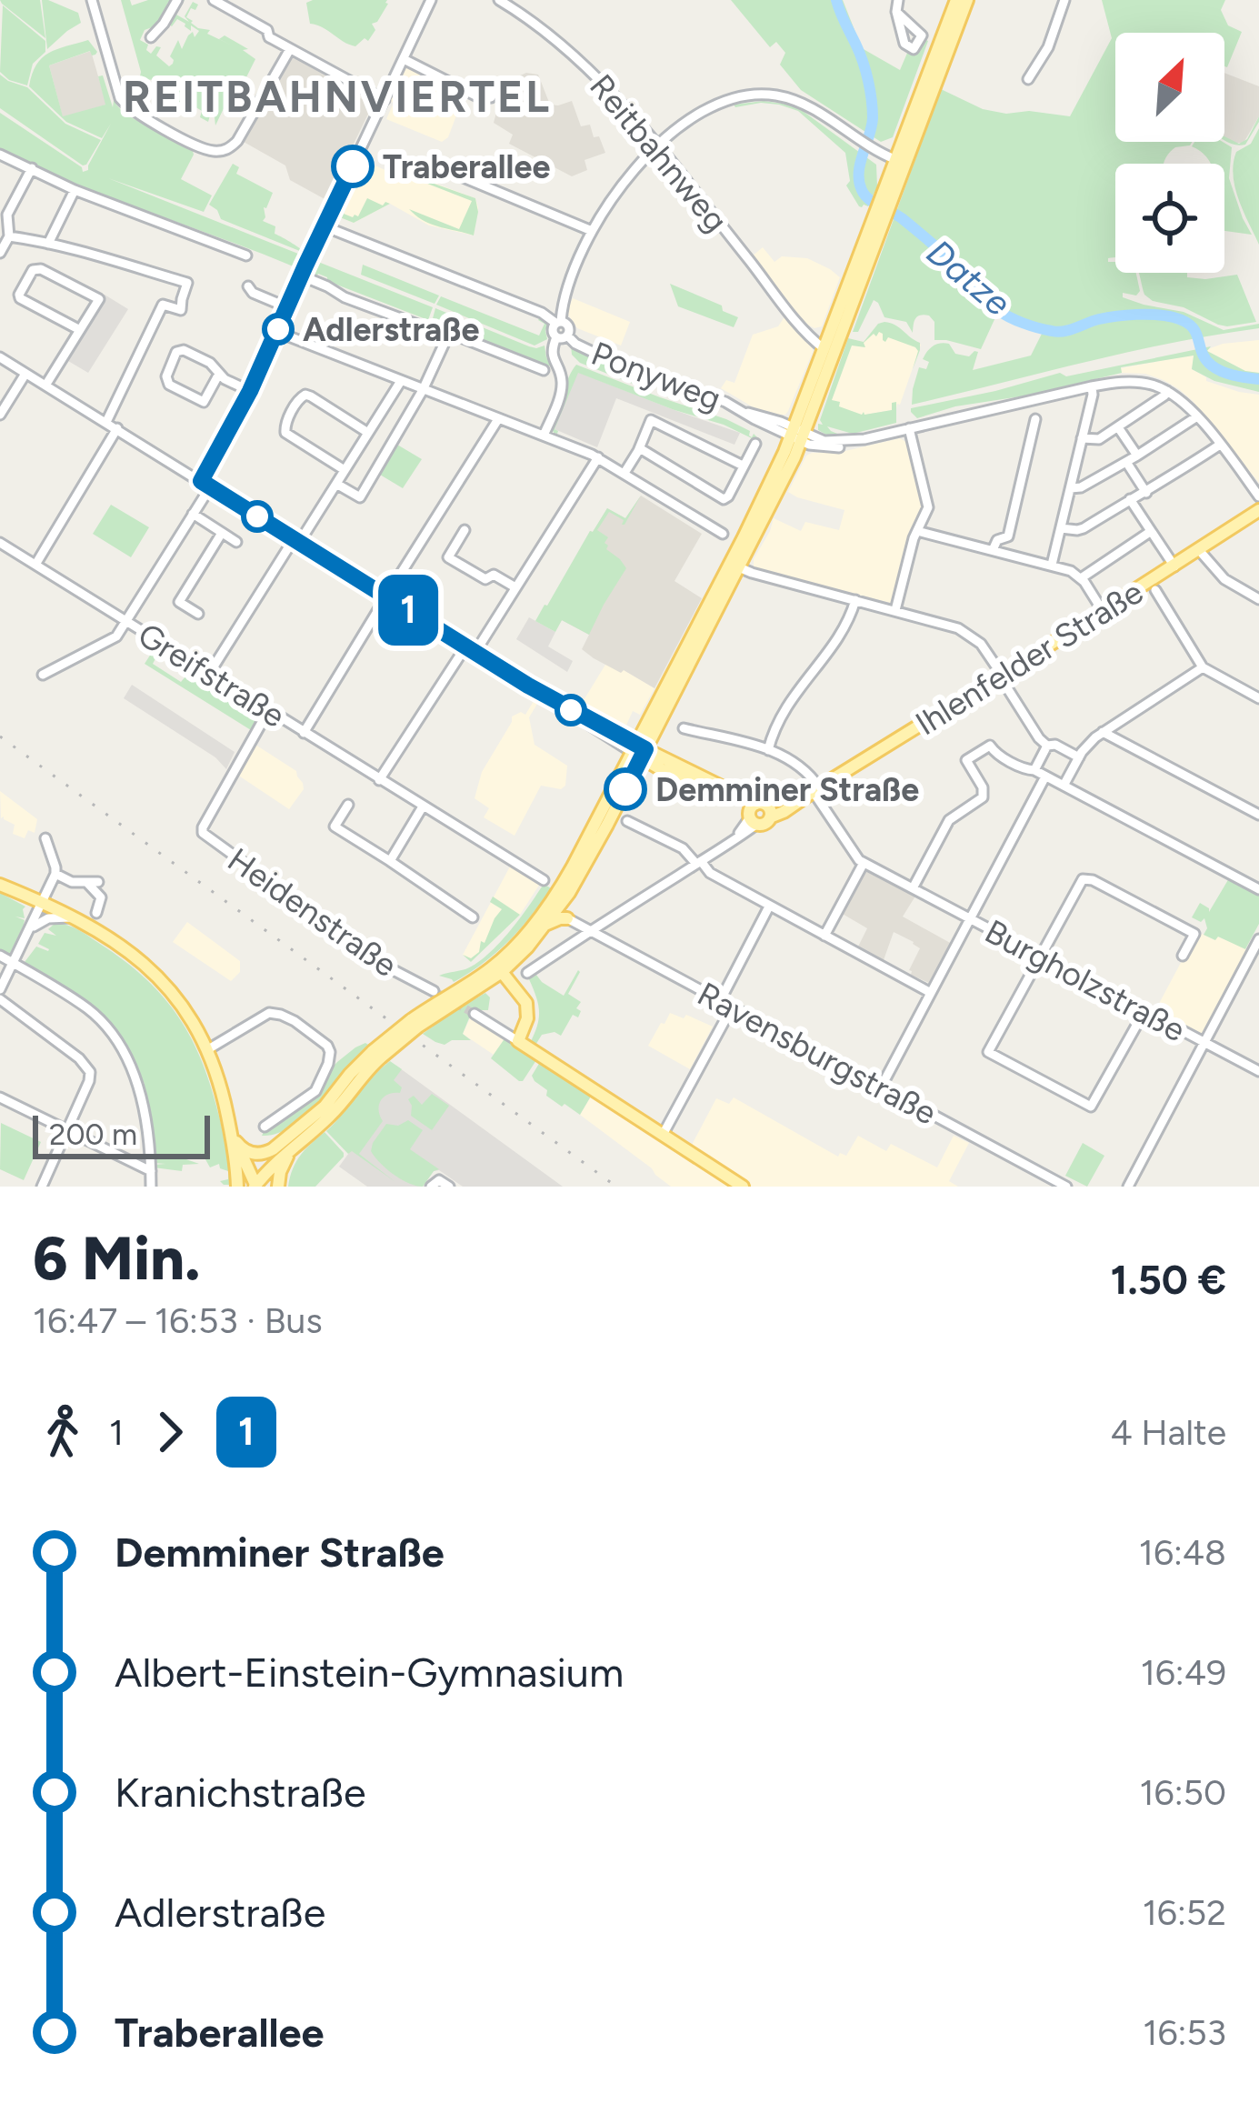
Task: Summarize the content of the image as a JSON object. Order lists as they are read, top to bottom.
{
  "streets": {
    "main road": ["Ihlenfelder Straße"],
    "street": [
      "Reitbahnweg",
      "Ponyweg",
      "Greifstraße",
      "Heidenstraße",
      "Burgholzstraße",
      "Ravensburgstraße"
    ]
  },
  "crossings": [
    ["Ihlenfelder Straße", "Burgholzstraße"],
    ["Ihlenfelder Straße", "Ravensburgstraße"],
    ["Greifstraße", "Heidenstraße"]
  ],
  "districts": ["REITBAHNVIERTEL"],
  "water": ["Datze"],
  "places": ["Traberallee", "Adlerstraße", "Demminer Straße"],
  "lines": ["bus line 1"],
  "scale_bar": "200 m",
  "north": "top right",
  "page": {
    "on_map": "1",
    "scale": "200 m",
    "heading": ["6 Min.", "16:47 – 16:53 · Bus", "1.50 €"],
    "legs": ["1", "1", "4 Halte"],
    "list": [
      {
        "name": "Demminer Straße",
        "value": "16:48"
      },
      {
        "name": "Albert-Einstein-Gymnasium",
        "value": "16:49"
      },
      {
        "name": "Kranichstraße",
        "value": "16:50"
      },
      {
        "name": "Adlerstraße",
        "value": "16:52"
      },
      {
        "name": "Traberallee",
        "value": "16:53"
      }
    ]
  }
}
